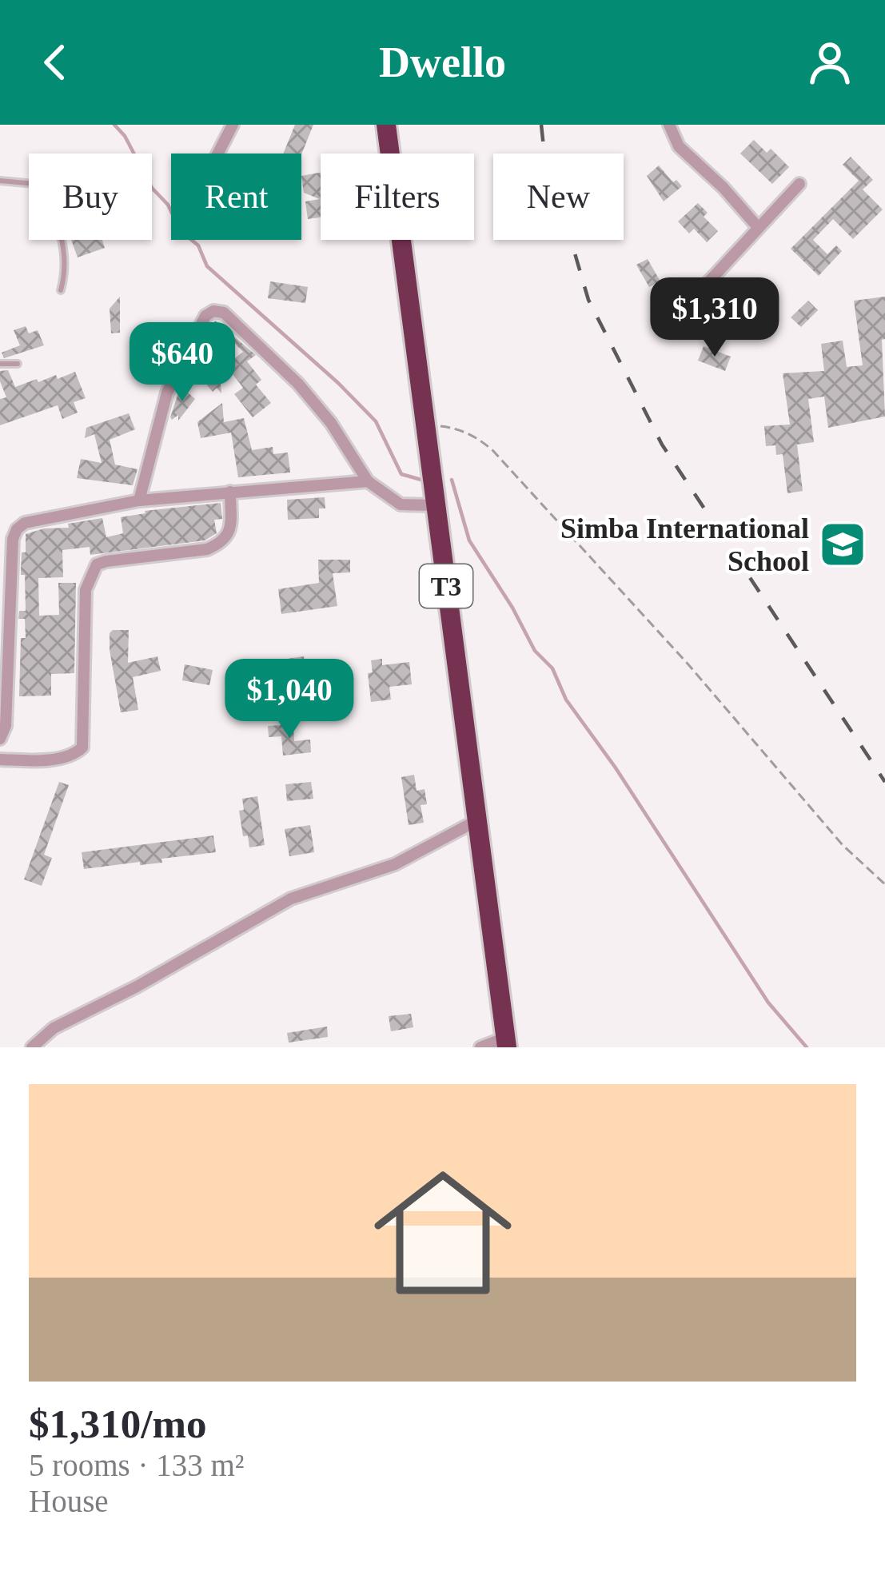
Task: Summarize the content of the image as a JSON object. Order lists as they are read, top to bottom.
{
  "streets": {
    "highway": ["T3"]
  },
  "places": {
    "school or university": ["Simba International School"]
  },
  "page": {
    "header": "Dwello",
    "chip": [
      "Buy",
      "Rent",
      "Filters",
      "New"
    ],
    "price": ["$1,310", "$640", "$1,040"],
    "list": [
      {
        "name": "$1,310/mo",
        "note": "5 rooms · 133 m² · House"
      }
    ]
  }
}
